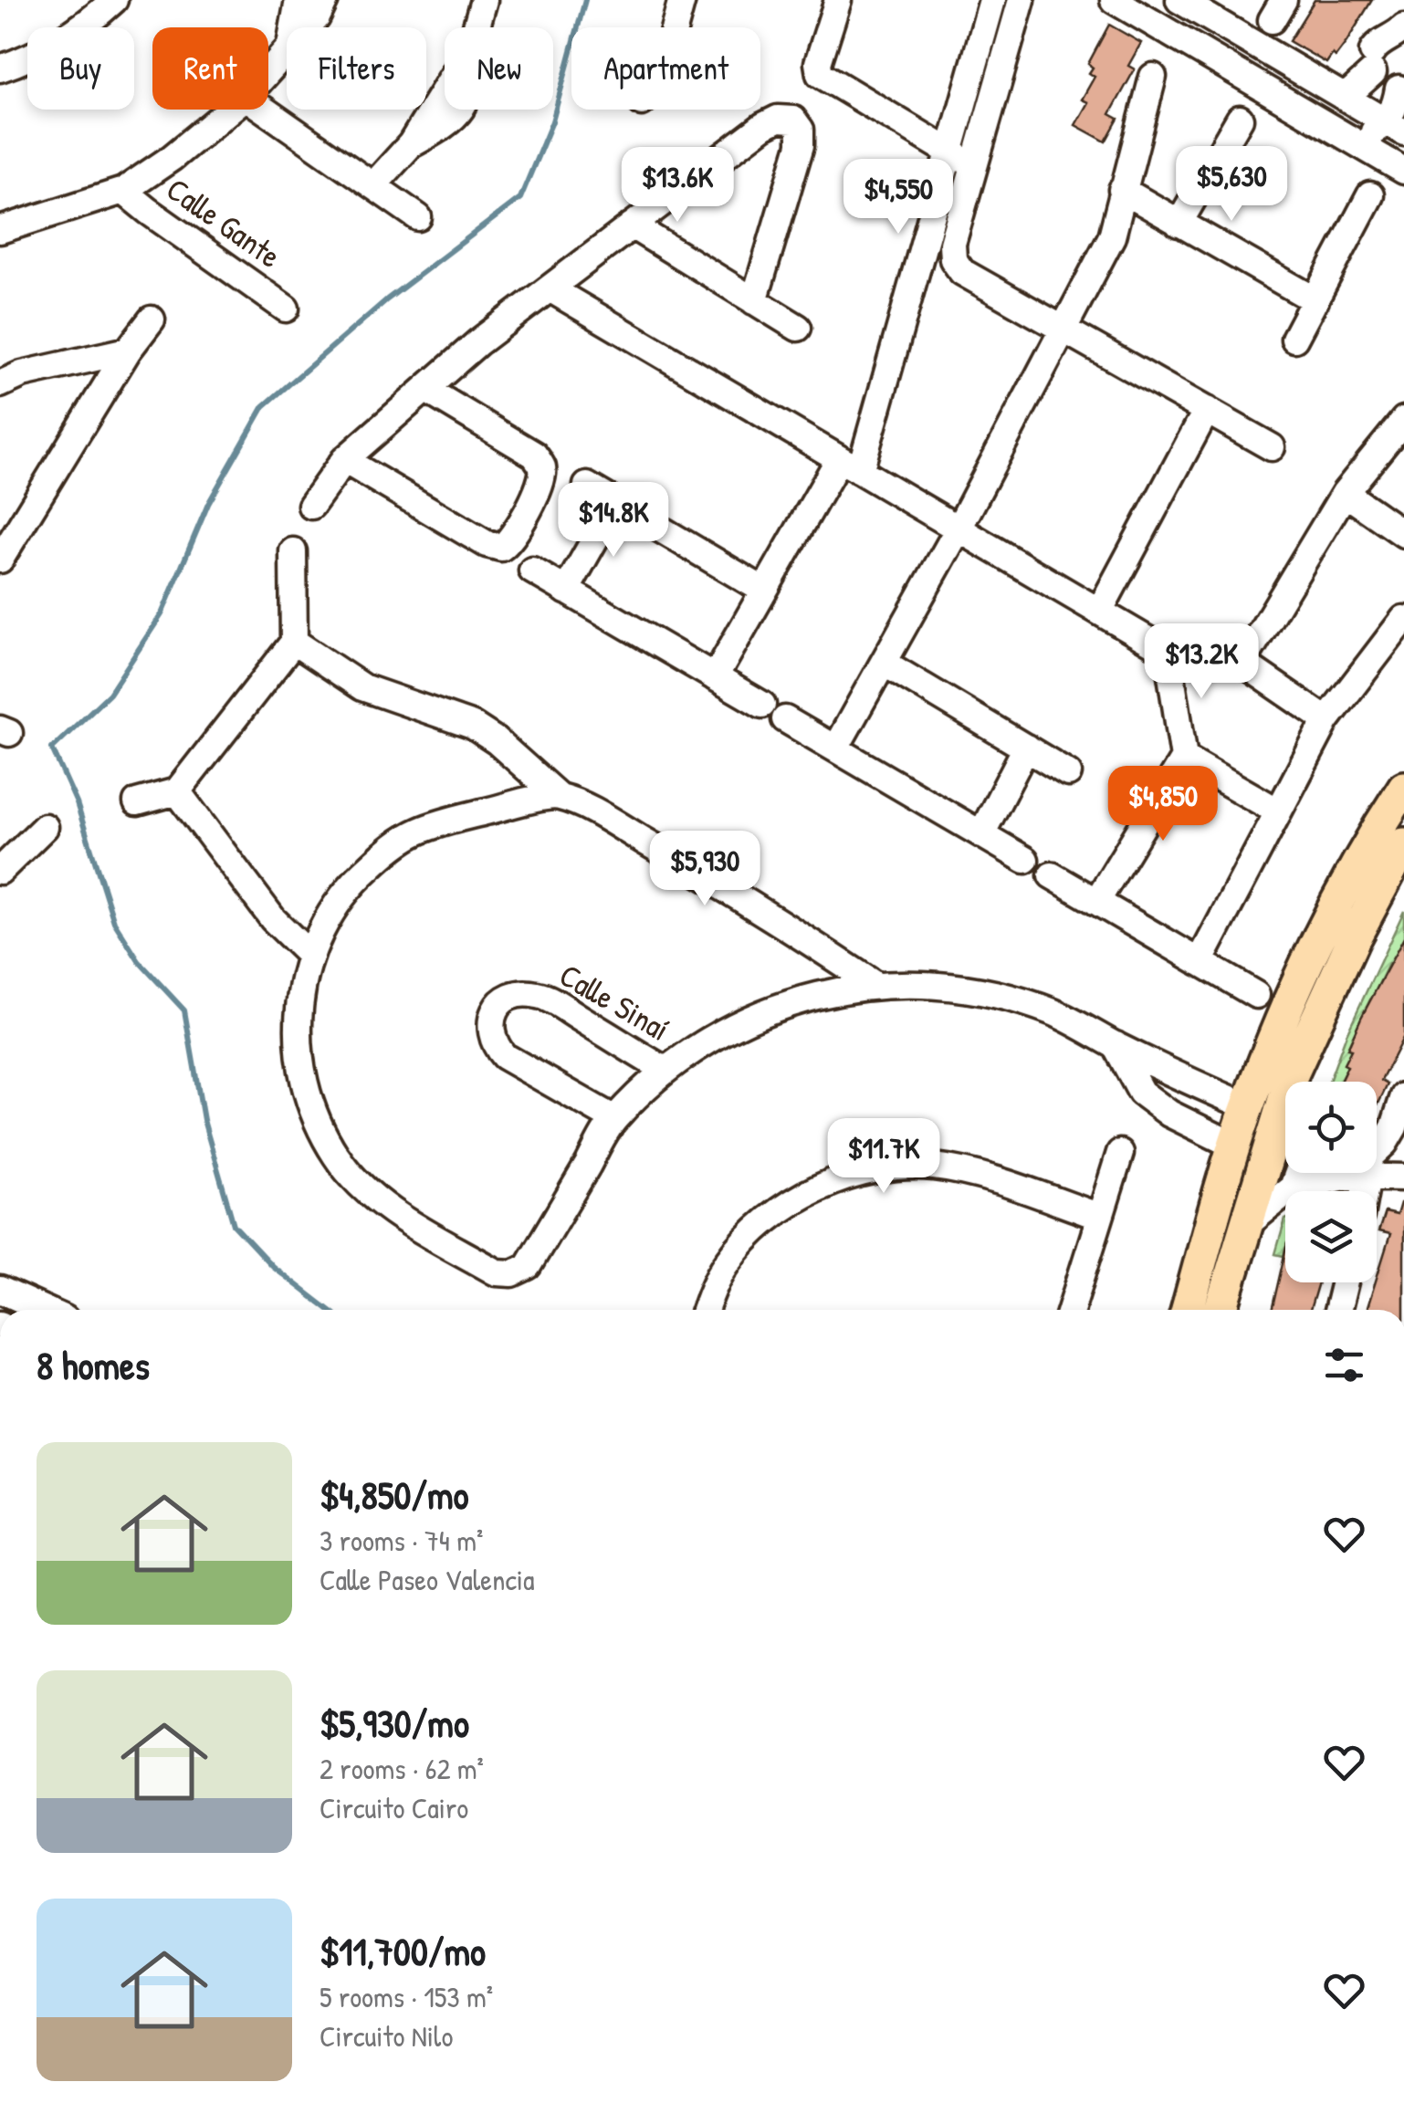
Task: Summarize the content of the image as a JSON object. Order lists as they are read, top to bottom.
{
  "streets": {
    "street": ["Calle Gante", "Calle Sinaí"]
  },
  "page": {
    "chip": [
      "Buy",
      "Rent",
      "Filters",
      "New",
      "Apartment"
    ],
    "price": [
      "$5,630",
      "$13.6K",
      "$4,550",
      "$14.8K",
      "$13.2K",
      "$4,850",
      "$5,930",
      "$11.7K"
    ],
    "heading": "8 homes",
    "list": [
      {
        "name": "$4,850/mo",
        "note": "3 rooms · 74 m² · Calle Paseo Valencia"
      },
      {
        "name": "$5,930/mo",
        "note": "2 rooms · 62 m² · Circuito Cairo"
      },
      {
        "name": "$11,700/mo",
        "note": "5 rooms · 153 m² · Circuito Nilo"
      }
    ]
  }
}
